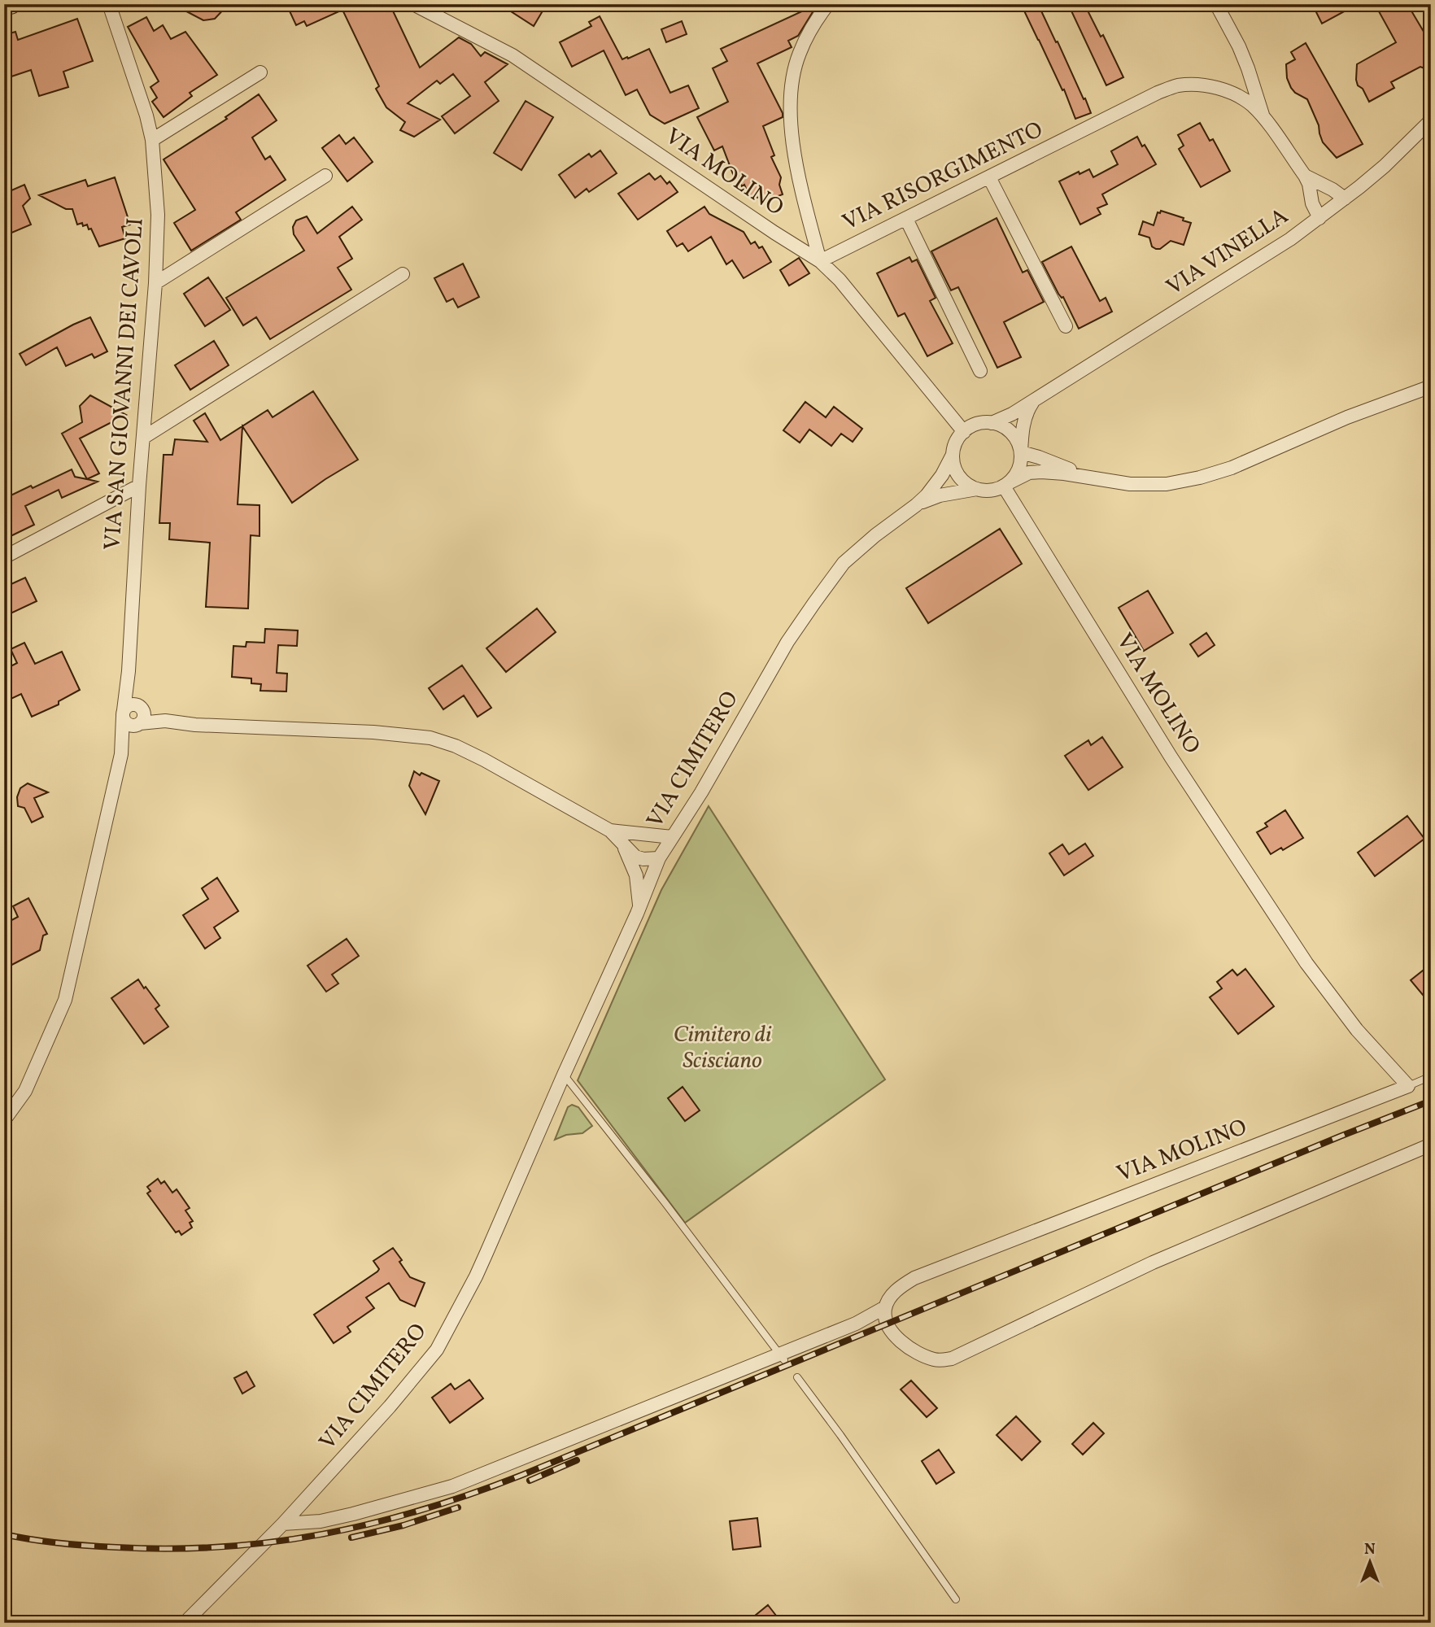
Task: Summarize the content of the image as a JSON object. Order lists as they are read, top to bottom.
{
  "streets": {
    "street": [
      "VIA MOLINO",
      "VIA RISORGIMENTO",
      "VIA VINELLA",
      "VIA SAN GIOVANNI DEI CAVOLI",
      "VIA CIMITERO"
    ]
  },
  "crossings": [
    ["VIA MOLINO", "VIA RISORGIMENTO"],
    ["VIA MOLINO", "VIA VINELLA"]
  ],
  "parks": ["Cimitero di Scisciano"],
  "north": "top"
}
